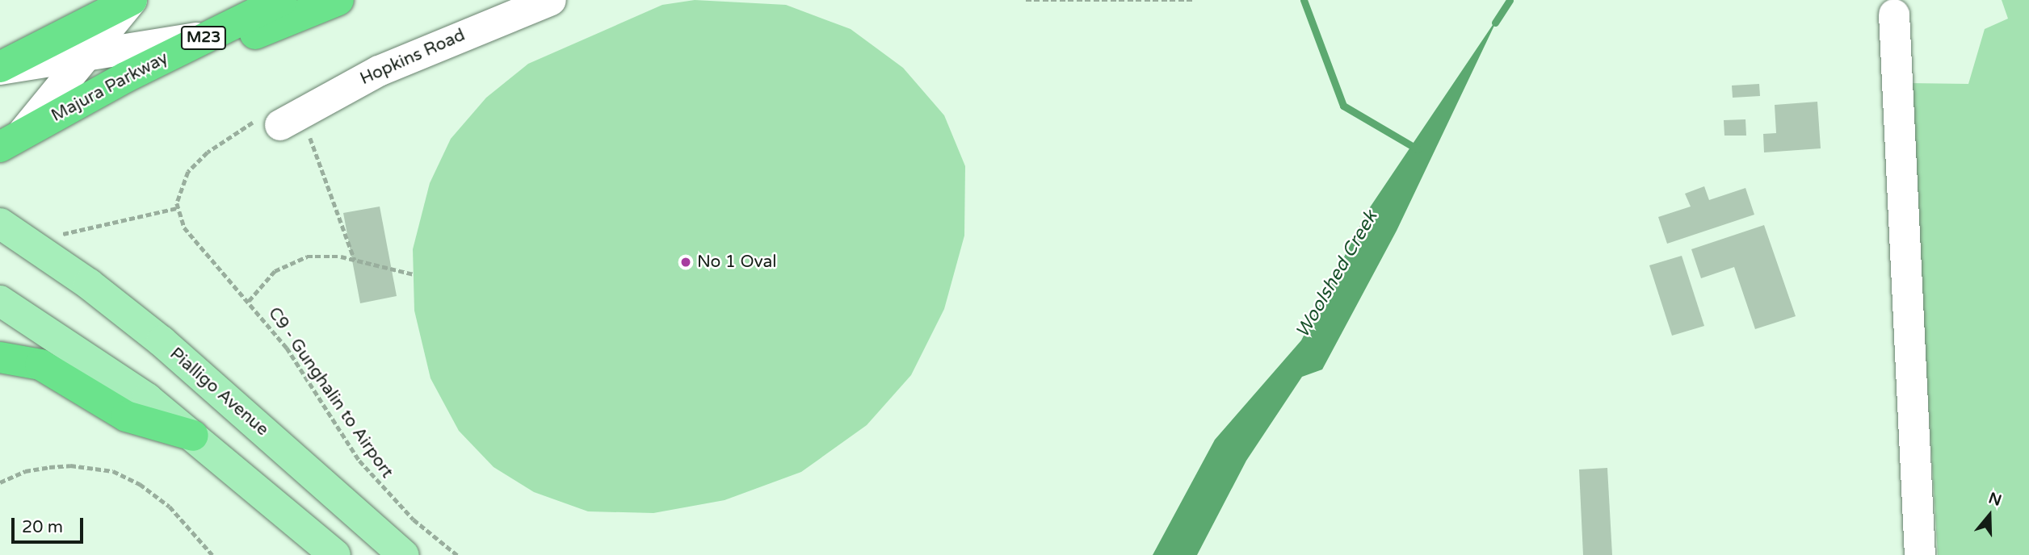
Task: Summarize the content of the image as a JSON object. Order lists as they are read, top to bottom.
{
  "streets": {
    "highway": ["M23", "Majura Parkway"],
    "main road": ["Pialligo Avenue"],
    "street": ["Hopkins Road"],
    "path": ["C9 - Gunghalin to Airport"]
  },
  "water": ["Woolshed Creek"],
  "places": ["No 1 Oval"],
  "scale_bar": "20 m",
  "north": "top"
}
